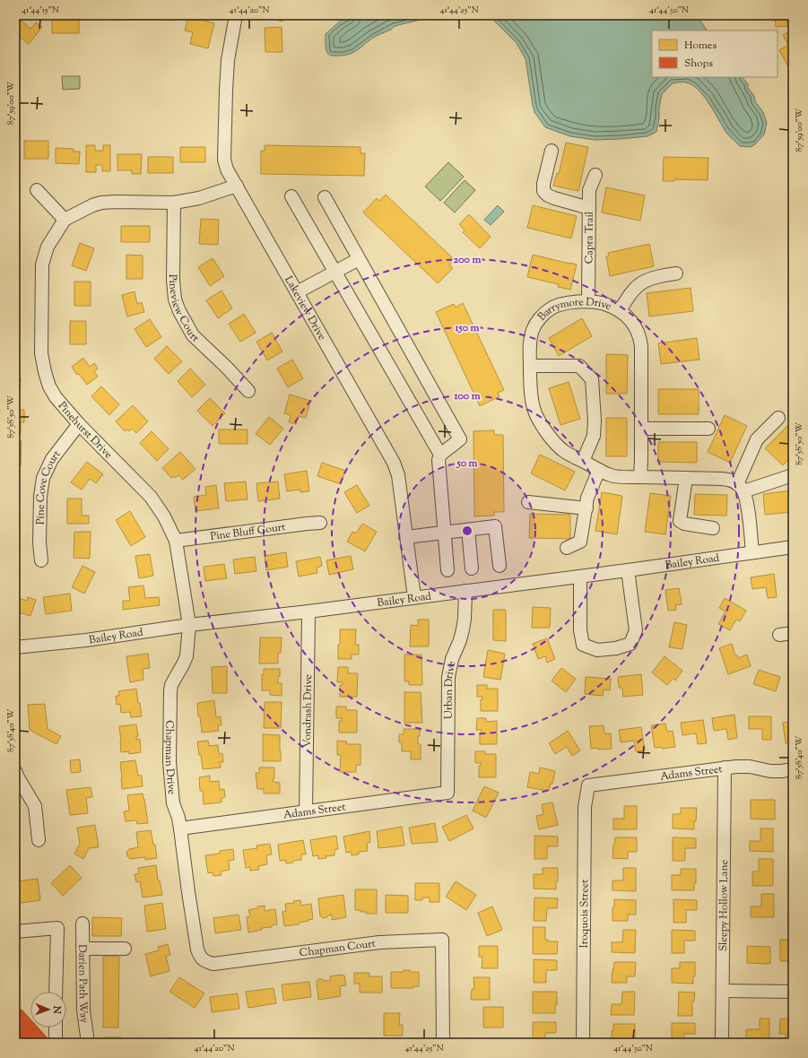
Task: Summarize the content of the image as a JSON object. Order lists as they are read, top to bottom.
{
  "streets": {
    "street": [
      "Capra Trail",
      "Pineview Court",
      "Lakeview Drive",
      "Barrymore Drive",
      "Pinehurst Drive",
      "Pine Cove Court",
      "Pine Bluff Court",
      "Bailey Road",
      "Urban Drive",
      "Vondrash Drive",
      "Chapman Drive",
      "Adams Street",
      "Sleepy Hollow Lane",
      "Iroquois Street",
      "Chapman Court",
      "Darien Path Way"
    ]
  },
  "crossings": [
    ["Capra Trail", "Barrymore Drive"],
    ["Pineview Court", "Pinehurst Drive"],
    ["Lakeview Drive", "Pinehurst Drive"],
    ["Lakeview Drive", "Bailey Road"],
    ["Pinehurst Drive", "Pine Cove Court"],
    ["Pinehurst Drive", "Pine Bluff Court"],
    ["Pinehurst Drive", "Bailey Road"],
    ["Pinehurst Drive", "Chapman Drive"],
    ["Bailey Road", "Urban Drive"],
    ["Bailey Road", "Vondrash Drive"],
    ["Bailey Road", "Chapman Drive"],
    ["Urban Drive", "Adams Street"],
    ["Vondrash Drive", "Adams Street"],
    ["Chapman Drive", "Adams Street"],
    ["Chapman Drive", "Chapman Court"],
    ["Adams Street", "Sleepy Hollow Lane"],
    ["Adams Street", "Iroquois Street"]
  ],
  "legend": ["Homes", "Shops"],
  "north": "right",
  "coordinates": [
    "41°44'15\"N",
    "41°44'20\"N",
    "41°44'25\"N",
    "41°44'30\"N",
    "87°59'00\"W",
    "87°58'50\"W",
    "87°58'40\"W"
  ],
  "rings": [
    "200 m",
    "150 m",
    "100 m",
    "50 m"
  ]
}
